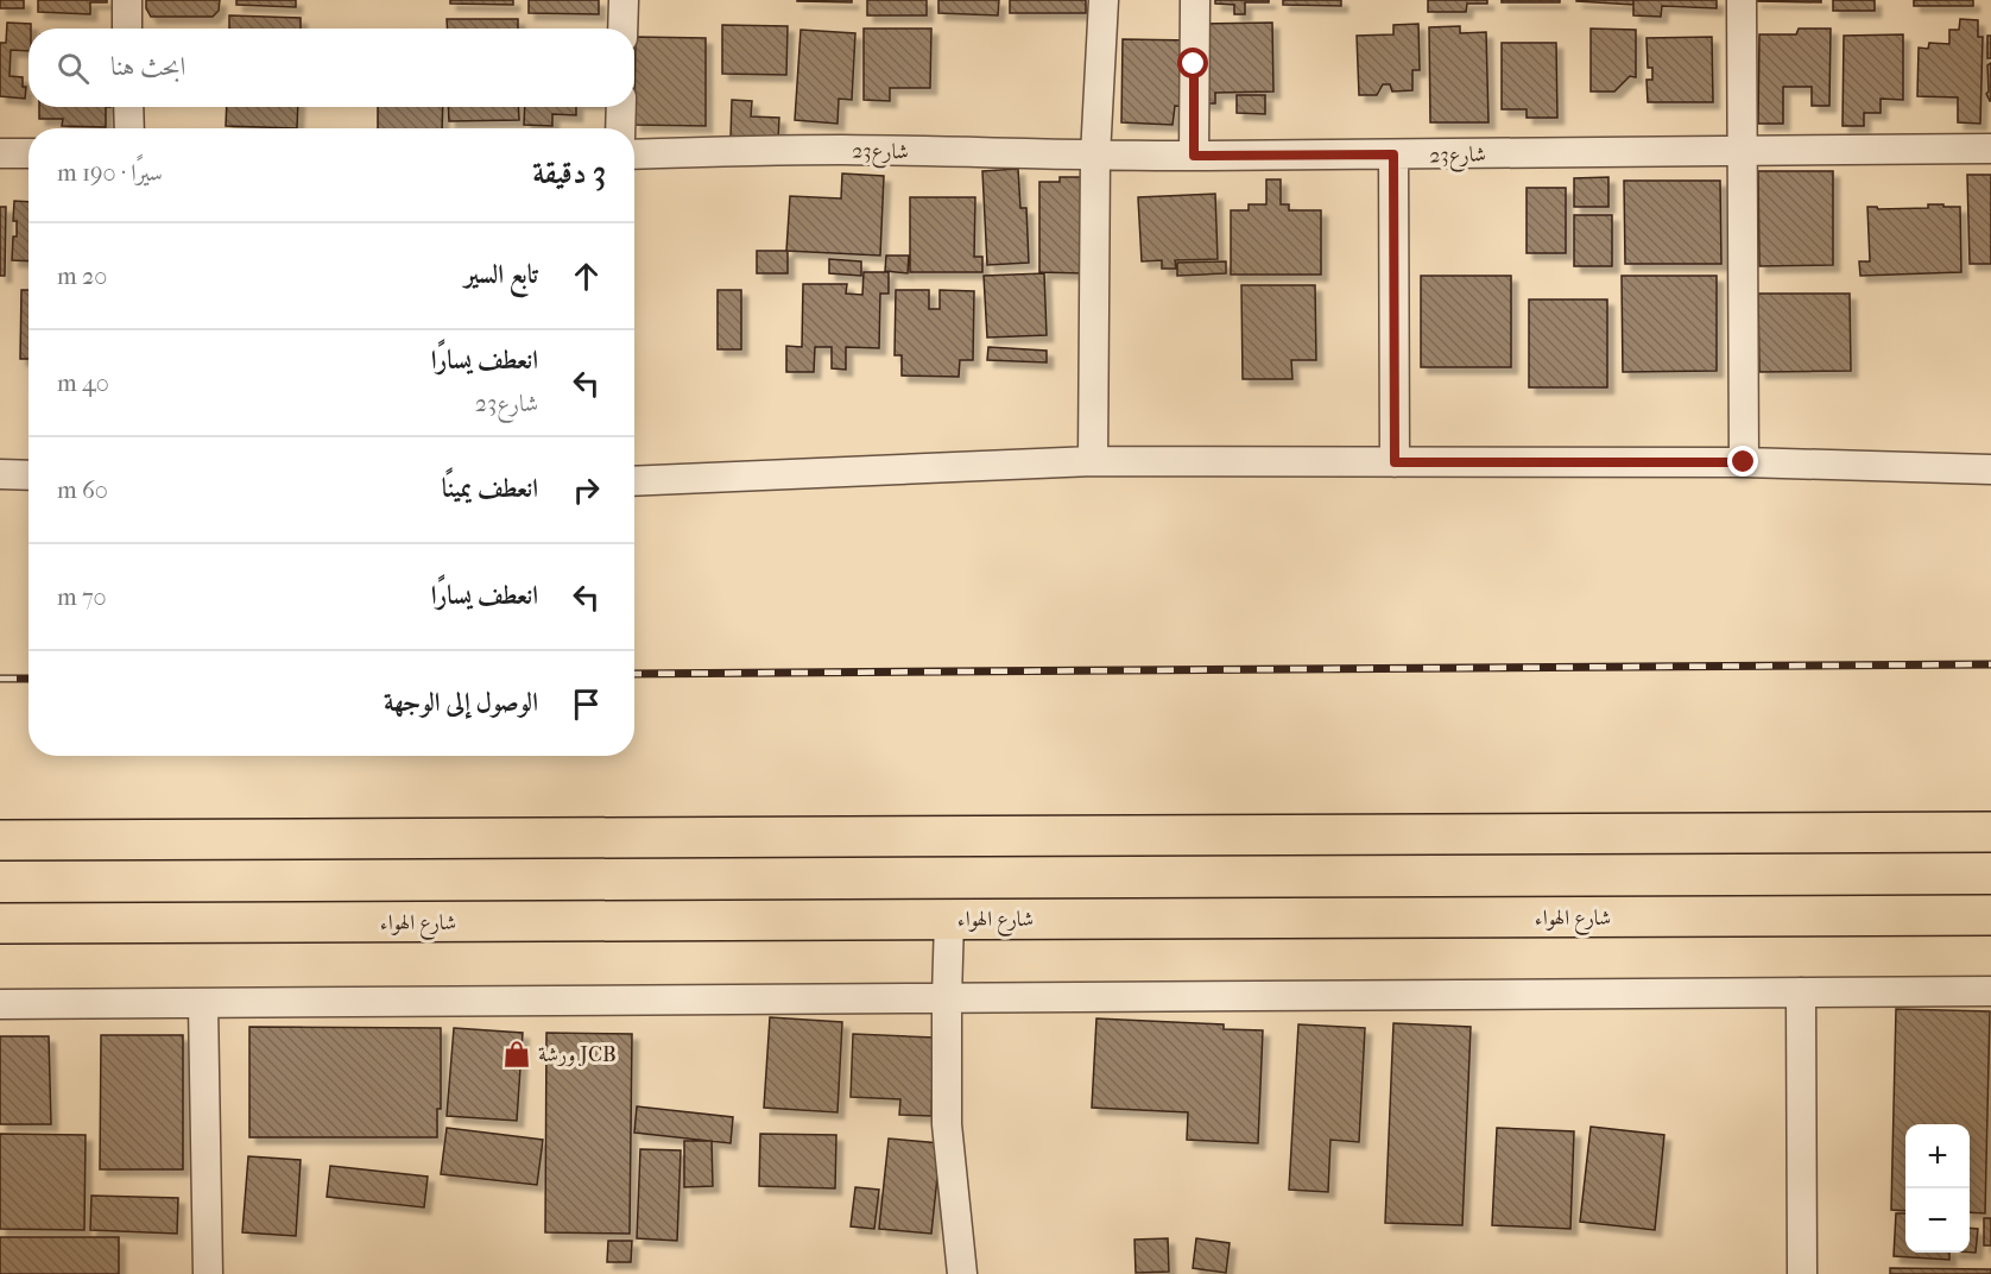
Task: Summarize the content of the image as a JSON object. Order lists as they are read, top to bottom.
{
  "streets": {
    "highway": ["شارع الهواء"],
    "street": ["شارع23"]
  },
  "places": {
    "shop": ["ورشة JCB"]
  },
  "page": {
    "search": "ابحث هنا",
    "heading": ["3 دقيقة", "سيرًا · 190 m"],
    "list": [
      ["تابع السير", "20 m"],
      ["انعطف يسارًا", "شارع23", "40 m"],
      ["انعطف يمينًا", "60 m"],
      ["انعطف يسارًا", "70 m"],
      "الوصول إلى الوجهة"
    ],
    "map_buttons": ["+", "−"]
  }
}
